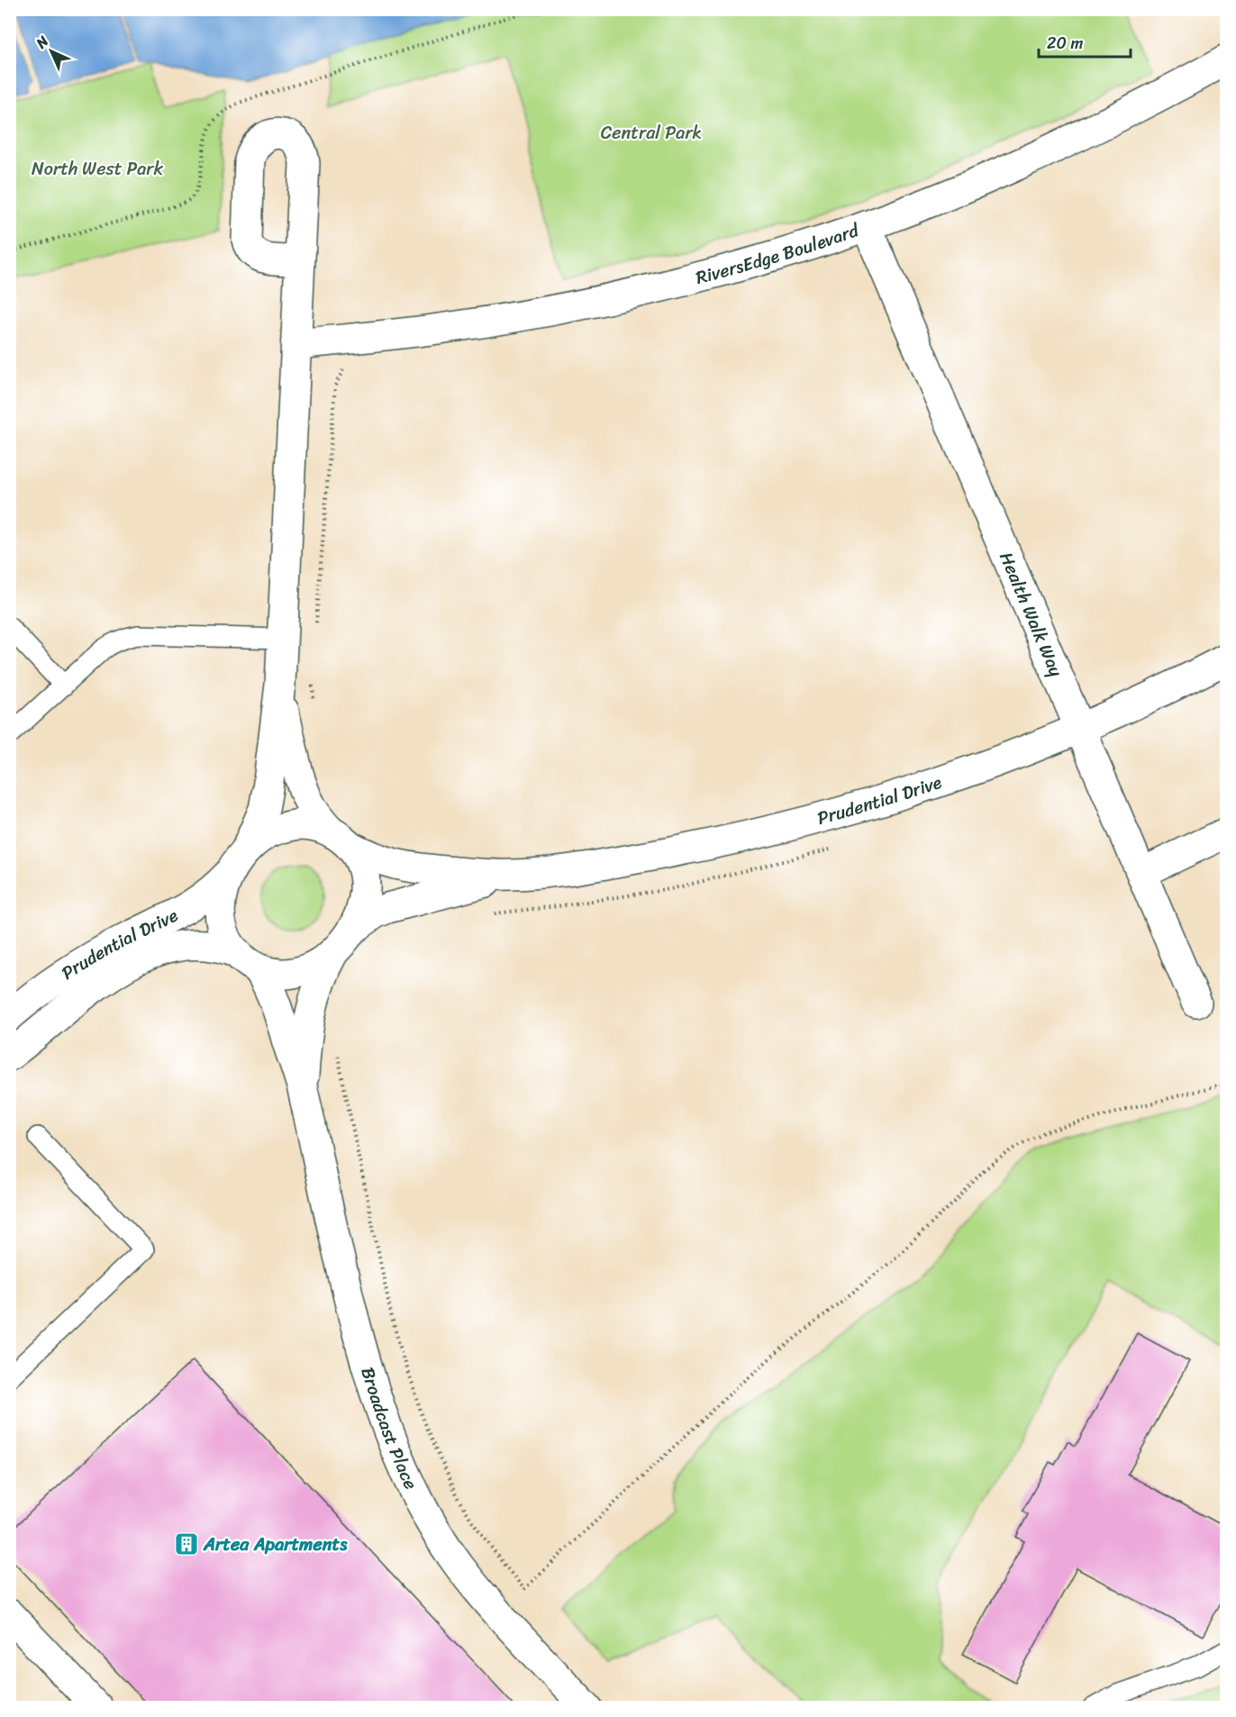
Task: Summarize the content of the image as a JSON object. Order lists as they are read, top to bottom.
{
  "streets": {
    "street": [
      "RiversEdge Boulevard",
      "Health Walk Way",
      "Prudential Drive",
      "Broadcast Place"
    ]
  },
  "crossings": [
    ["RiversEdge Boulevard", "Health Walk Way"],
    ["Health Walk Way", "Prudential Drive"],
    ["Prudential Drive", "Broadcast Place"]
  ],
  "parks": ["Central Park", "North West Park"],
  "places": {
    "building": ["Artea Apartments"]
  },
  "scale_bar": "20 m",
  "north": "top left"
}
